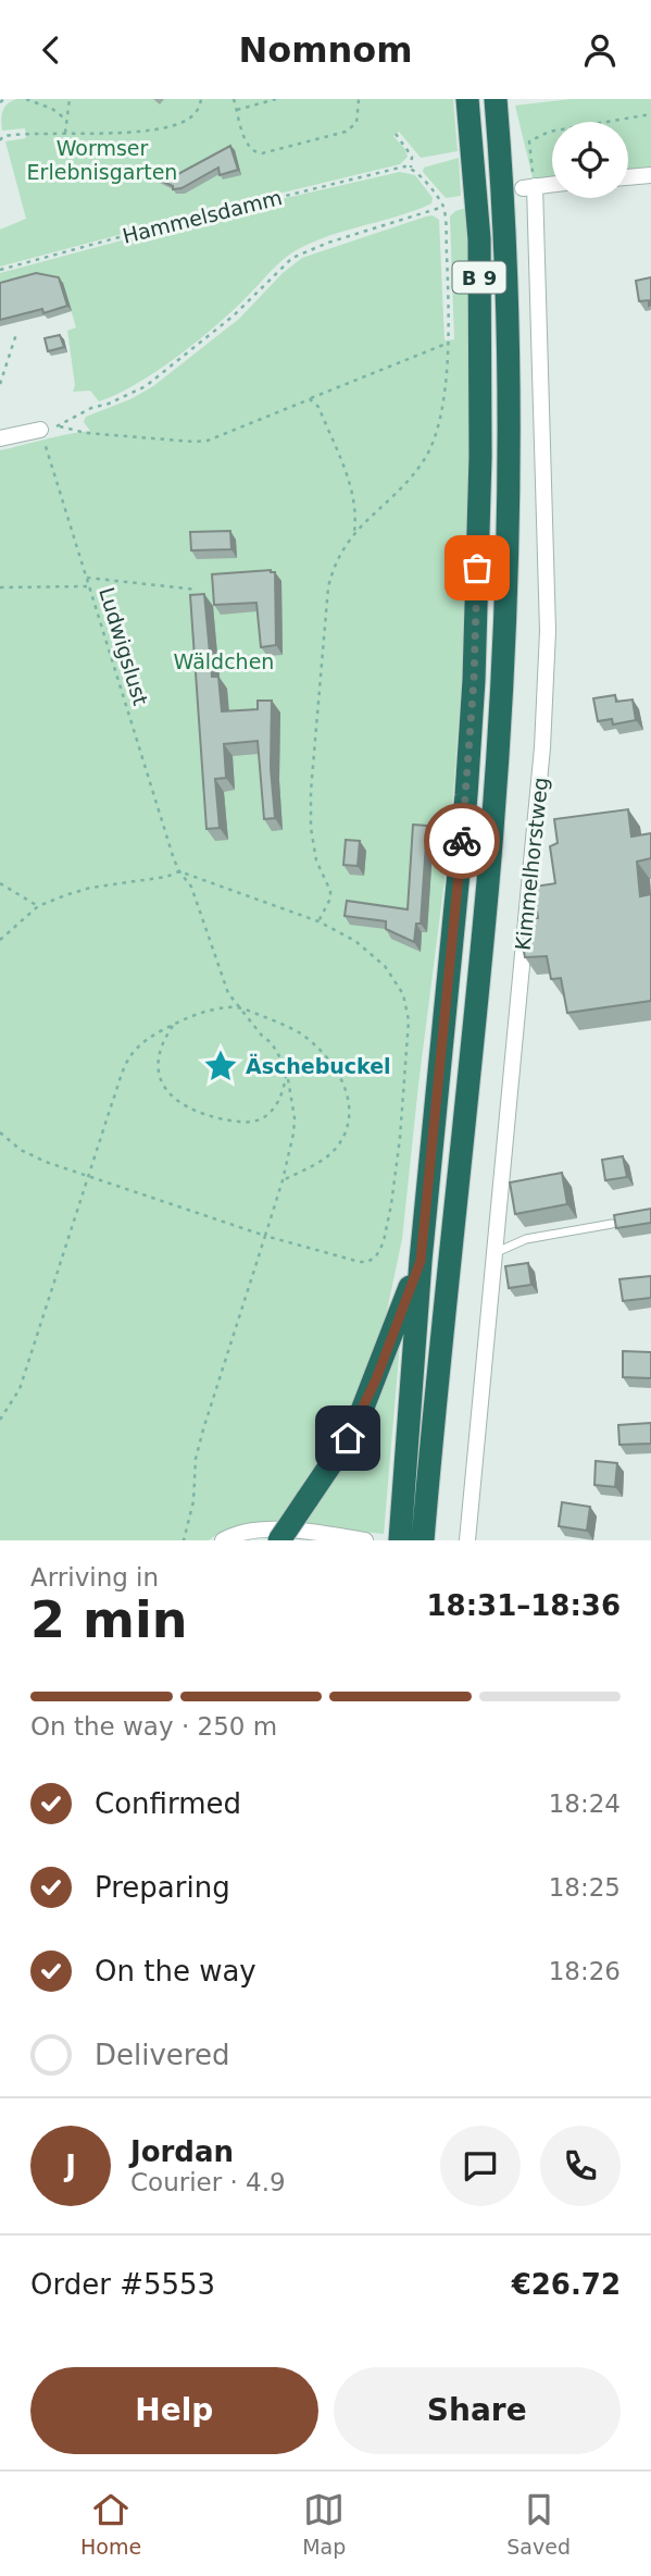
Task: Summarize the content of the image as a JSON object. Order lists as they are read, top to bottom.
{
  "streets": {
    "highway": ["B 9"],
    "street": ["Kimmelhorstweg"],
    "path": ["Hammelsdamm", "Ludwigslust"]
  },
  "parks": ["Wormser Erlebnisgarten", "Wäldchen"],
  "places": {
    "place": ["Äschebuckel"]
  },
  "page": {
    "header": "Nomnom",
    "heading": ["2 min", "Arriving in", "18:31–18:36"],
    "panel": [
      "Jordan",
      "Courier · 4.9",
      "Order #5553",
      "€26.72"
    ],
    "bar": "On the way · 250 m",
    "list": [
      ["Confirmed", "18:24"],
      ["Preparing", "18:25"],
      ["On the way", "18:26"],
      "Delivered"
    ],
    "round": "J",
    "buttons": ["Help", "Share"],
    "tabs": ["Home", "Map", "Saved"]
  }
}
